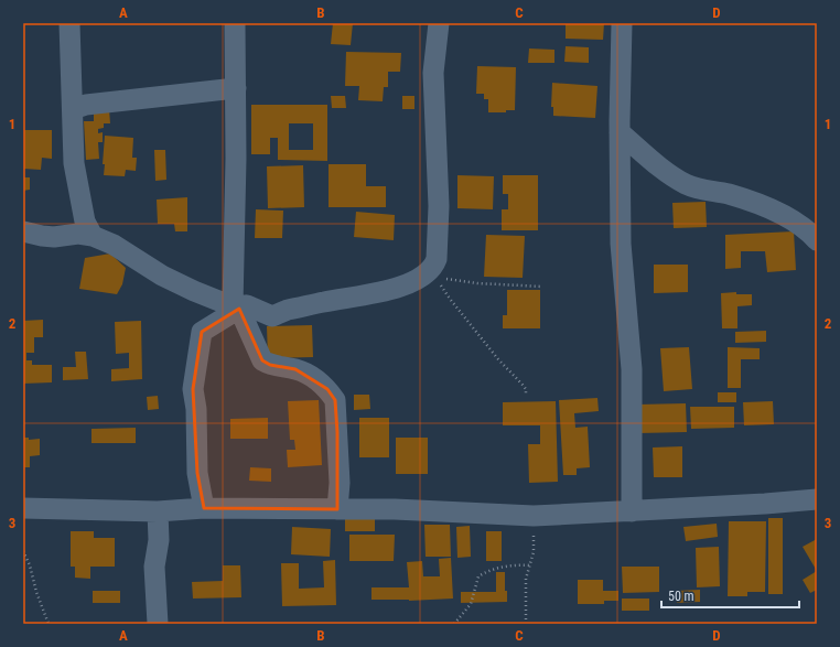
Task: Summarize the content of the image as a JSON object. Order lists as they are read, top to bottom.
{
  "scale_bar": "50 m",
  "grid": {
    "columns": [
      "A",
      "B",
      "C",
      "D"
    ],
    "rows": ["1", "2", "3"]
  }
}
